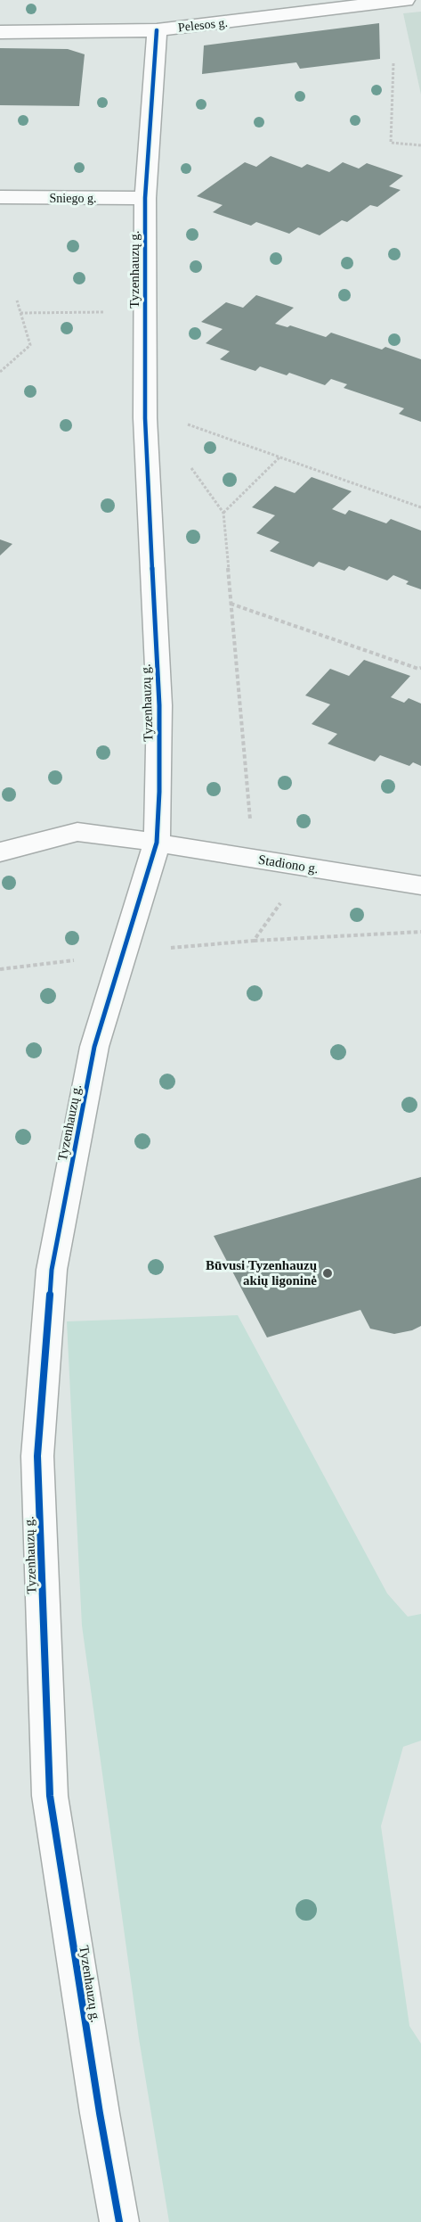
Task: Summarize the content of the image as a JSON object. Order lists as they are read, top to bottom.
{
  "streets": {
    "street": [
      "Pelesos g.",
      "Sniego g.",
      "Tyzenhauzų g.",
      "Stadiono g."
    ]
  },
  "crossings": [
    ["Pelesos g.", "Tyzenhauzų g."],
    ["Sniego g.", "Tyzenhauzų g."],
    ["Tyzenhauzų g.", "Stadiono g."]
  ],
  "places": ["Būvusi Tyzenhauzų akių ligoninė"]
}
